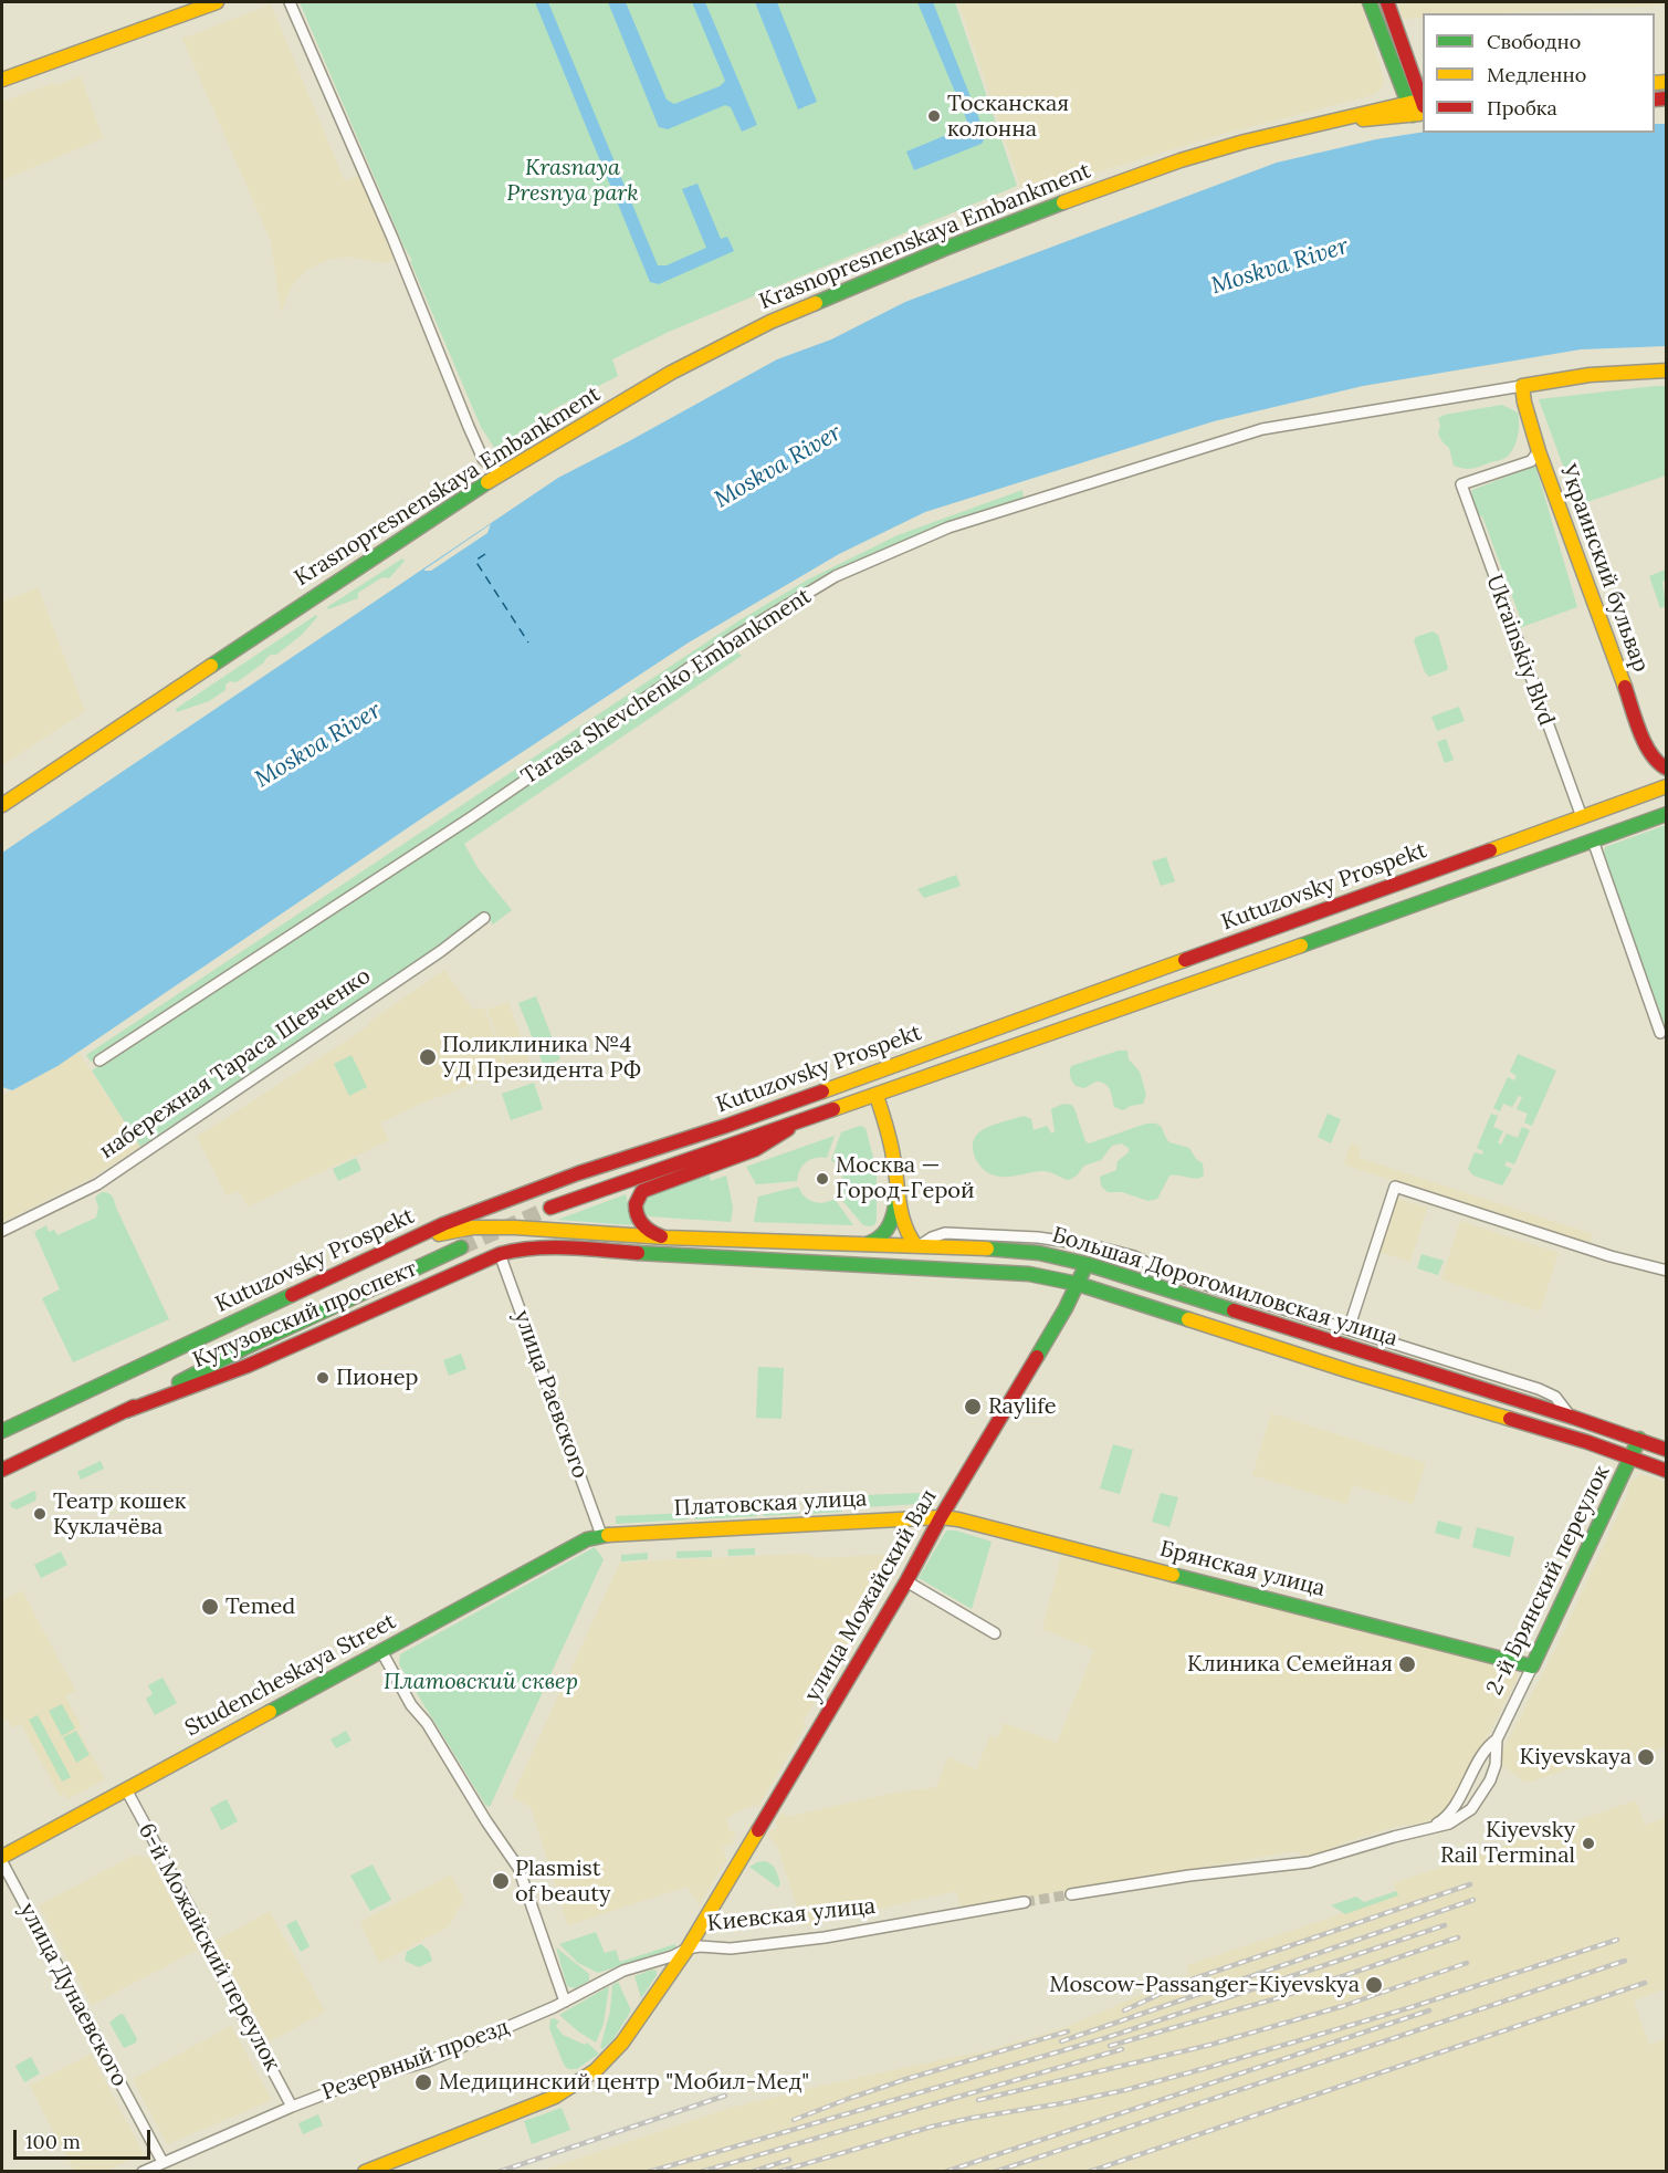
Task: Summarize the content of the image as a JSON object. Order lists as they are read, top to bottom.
{
  "streets": {
    "main road": [
      "Krasnopresnenskaya Embankment",
      "Украинский бульвар",
      "Kutuzovsky Prospekt",
      "Большая Дорогомиловская улица",
      "Кутузовский проспект",
      "Платовская улица",
      "Брянская улица",
      "2-й Брянский переулок",
      "улица Можайский Вал",
      "Studencheskaya Street",
      "Киевская улица"
    ],
    "street": [
      "Ukrainskiy Blvd",
      "Tarasa Shevchenko Embankment",
      "набережная Тараса Шевченко",
      "улица Раевского",
      "6-й Можайский переулок",
      "улица Дунаевского",
      "Резервный проезд"
    ]
  },
  "crossings": [
    ["Украинский бульвар", "Ukrainskiy Blvd"],
    ["Украинский бульвар", "Tarasa Shevchenko Embankment"],
    ["Ukrainskiy Blvd", "Kutuzovsky Prospekt"],
    ["Kutuzovsky Prospekt", "Большая Дорогомиловская улица"],
    ["Большая Дорогомиловская улица", "Кутузовский проспект"],
    ["Большая Дорогомиловская улица", "улица Раевского"],
    ["Большая Дорогомиловская улица", "2-й Брянский переулок"],
    ["Большая Дорогомиловская улица", "улица Можайский Вал"],
    ["Кутузовский проспект", "улица Раевского"],
    ["улица Раевского", "Платовская улица"],
    ["улица Раевского", "Studencheskaya Street"],
    ["Платовская улица", "Брянская улица"],
    ["Платовская улица", "улица Можайский Вал"],
    ["Платовская улица", "Studencheskaya Street"],
    ["Брянская улица", "2-й Брянский переулок"],
    ["Брянская улица", "улица Можайский Вал"],
    ["улица Можайский Вал", "Киевская улица"],
    ["улица Можайский Вал", "Резервный проезд"],
    ["Studencheskaya Street", "6-й Можайский переулок"],
    ["Киевская улица", "Резервный проезд"],
    ["6-й Можайский переулок", "Резервный проезд"],
    ["улица Дунаевского", "Резервный проезд"]
  ],
  "water": ["Moskva River"],
  "parks": ["Krasnaya Presnya park", "Платовский сквер"],
  "places": [
    "Тосканская колонна",
    "Поликлиника №4 УД Президента РФ",
    "Москва — Город-Герой",
    "Пионер",
    "Raylife",
    "Театр кошек Куклачёва",
    "Temed",
    "Клиника Семейная",
    "Kiyevskaya",
    "Kiyevsky Rail Terminal",
    "Plasmist of beauty",
    "Moscow-Passanger-Kiyevskya",
    "Медицинский центр \"Мобил-Мед\""
  ],
  "legend": ["Свободно", "Медленно", "Пробка"],
  "scale_bar": "100 m"
}
